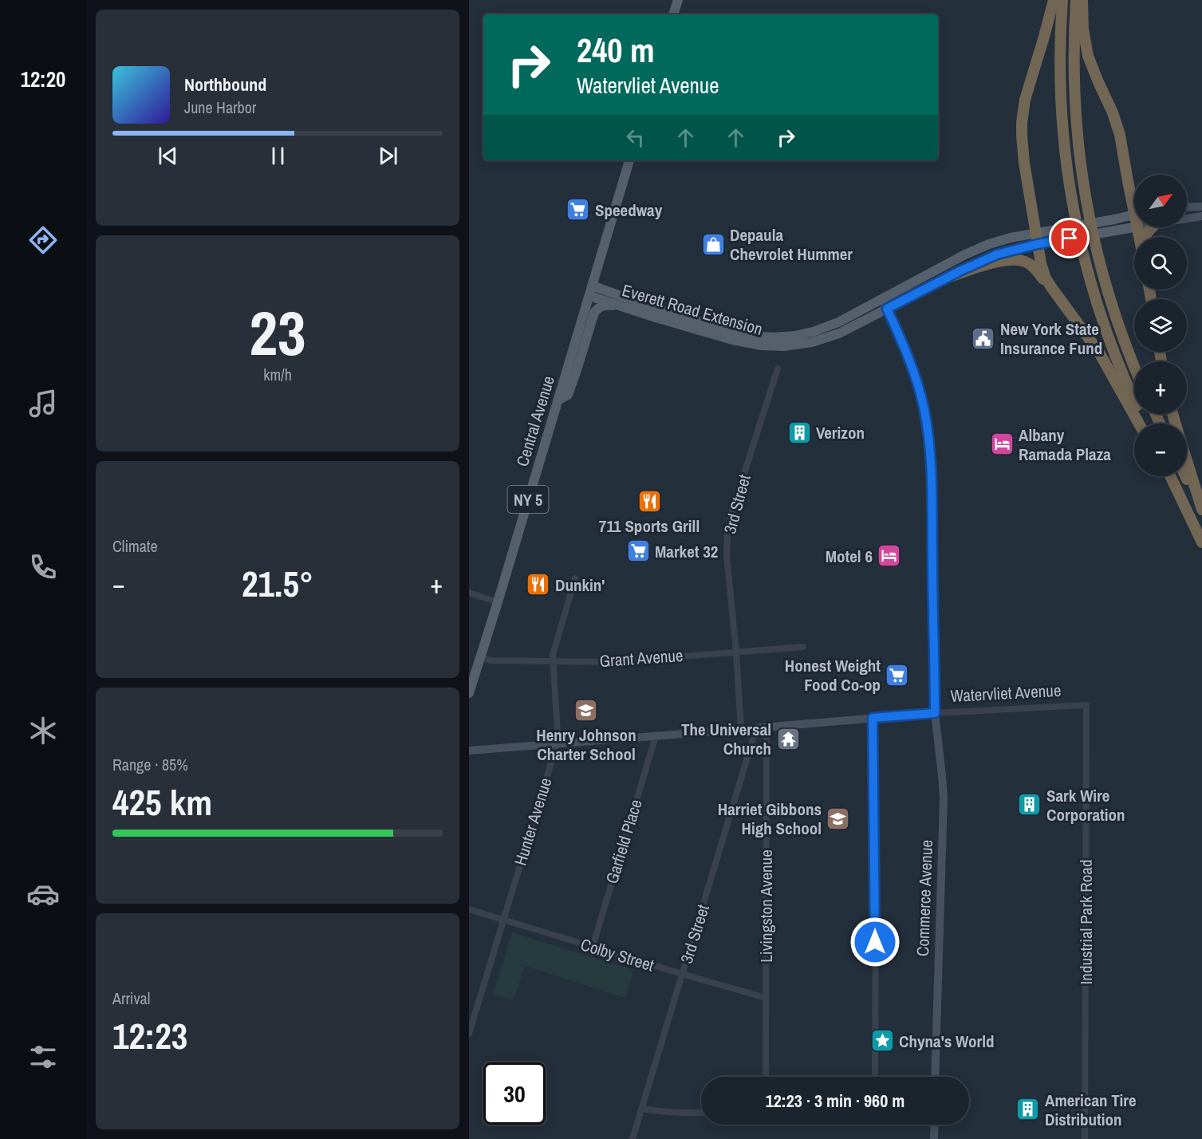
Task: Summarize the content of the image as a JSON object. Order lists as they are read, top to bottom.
{
  "streets": {
    "main road": ["Everett Road Extension", "Central Avenue", "NY 5"],
    "street": [
      "3rd Street",
      "Grant Avenue",
      "Watervliet Avenue",
      "Hunter Avenue",
      "Garfield Place",
      "Commerce Avenue",
      "Livingston Avenue",
      "Industrial Park Road",
      "Colby Street"
    ]
  },
  "crossings": [
    ["Everett Road Extension", "Central Avenue"],
    ["Everett Road Extension", "Commerce Avenue"],
    ["Central Avenue", "Grant Avenue"],
    ["3rd Street", "Grant Avenue"],
    ["3rd Street", "Watervliet Avenue"],
    ["3rd Street", "Colby Street"],
    ["Grant Avenue", "Hunter Avenue"],
    ["Watervliet Avenue", "Hunter Avenue"],
    ["Watervliet Avenue", "Garfield Place"],
    ["Watervliet Avenue", "Commerce Avenue"],
    ["Watervliet Avenue", "Livingston Avenue"],
    ["Watervliet Avenue", "Industrial Park Road"],
    ["Hunter Avenue", "Colby Street"],
    ["Garfield Place", "Colby Street"],
    ["Livingston Avenue", "Colby Street"]
  ],
  "places": {
    "supermarket": ["Speedway", "Market 32", "Honest Weight Food Co-op"],
    "shop": ["Depaula Chevrolet Hummer"],
    "public building": ["New York State Insurance Fund"],
    "building": ["Verizon", "Sark Wire Corporation", "American Tire Distribution"],
    "hotel": ["Albany Ramada Plaza", "Motel 6"],
    "restaurant": ["711 Sports Grill", "Dunkin'"],
    "school or university": ["Henry Johnson Charter School", "Harriet Gibbons High School"],
    "temple": ["The Universal Church"],
    "place": ["Chyna's World"]
  },
  "north": "top right",
  "page": {
    "tabs": "12:20",
    "turn": ["240 m", "Watervliet Avenue"],
    "song": ["Northbound", "June Harbor"],
    "map_buttons": ["+", "−"],
    "tile": [
      ["23", "km/h"],
      "Climate",
      ["Range · 85%", "425 km"],
      ["Arrival", "12:23"]
    ],
    "heat": ["−", "21.5°", "+"],
    "limit": "30",
    "trip": "12:23 · 3 min · 960 m"
  }
}
